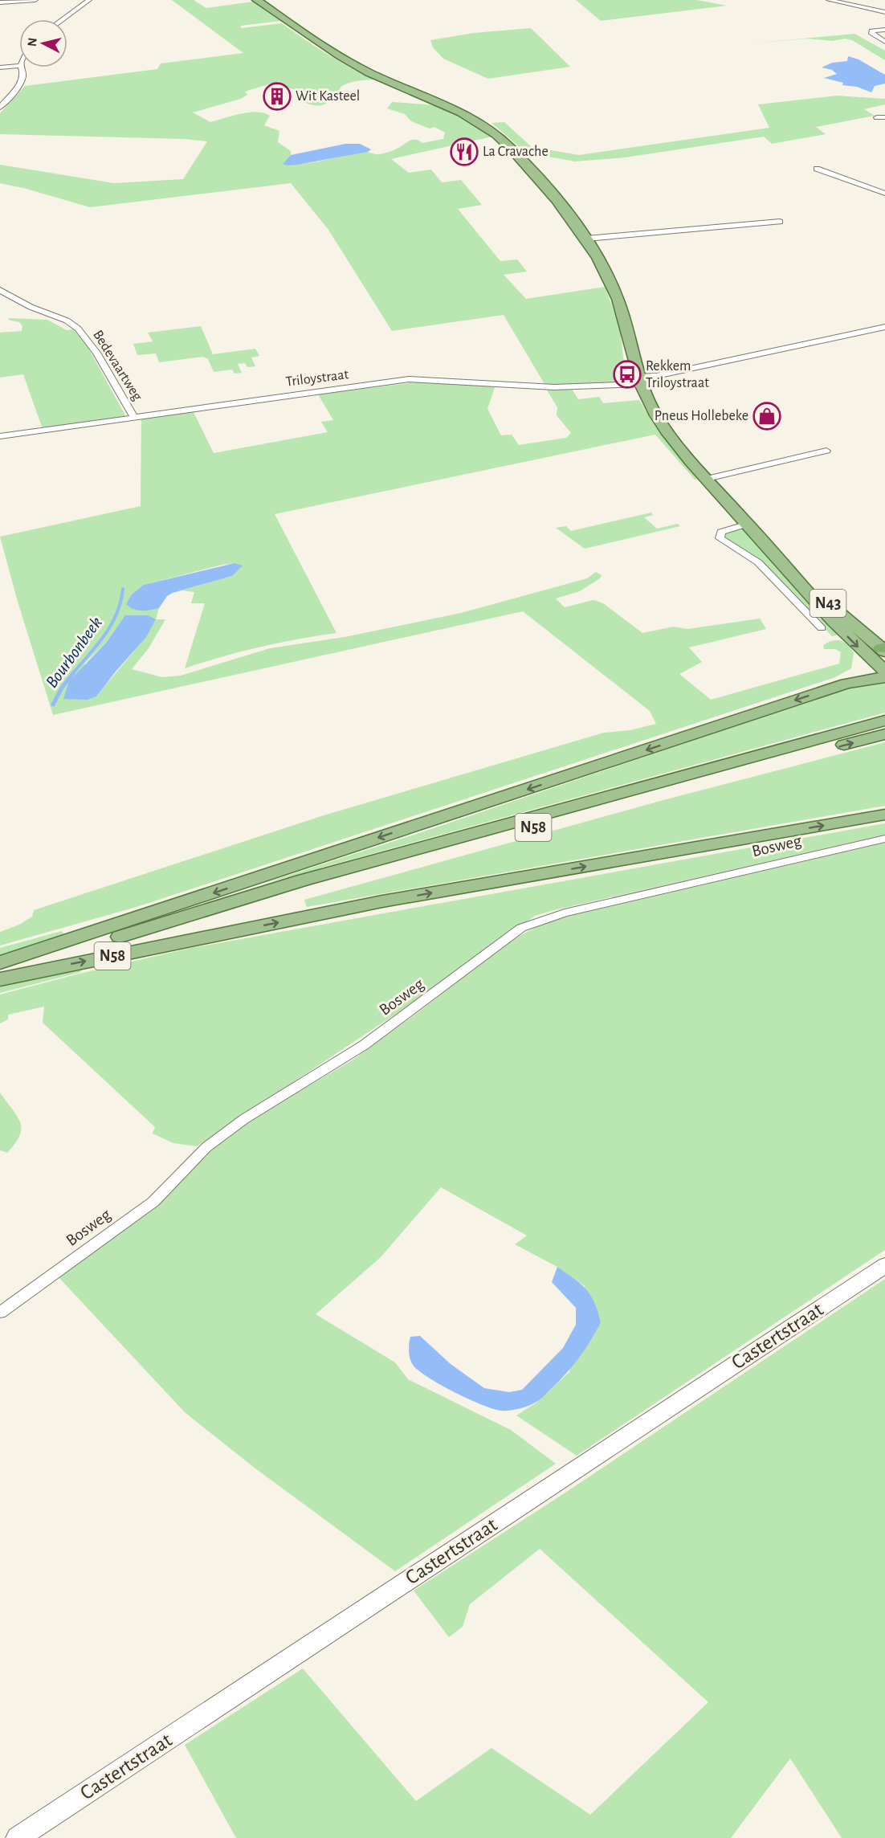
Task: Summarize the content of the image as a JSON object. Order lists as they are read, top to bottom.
{
  "streets": {
    "main road": ["N43", "N58", "Castertstraat"],
    "street": ["Bedevaartweg", "Triloystraat", "Bosweg"]
  },
  "crossings": [
    ["Bedevaartweg", "Triloystraat"],
    ["Triloystraat", "N43"],
    ["N43", "N58"]
  ],
  "water": ["Bourbonbeek"],
  "places": {
    "building": ["Wit Kasteel"],
    "restaurant": ["La Cravache"],
    "bus stop": ["Rekkem Triloystraat"],
    "shop": ["Pneus Hollebeke"]
  },
  "north": "left"
}
